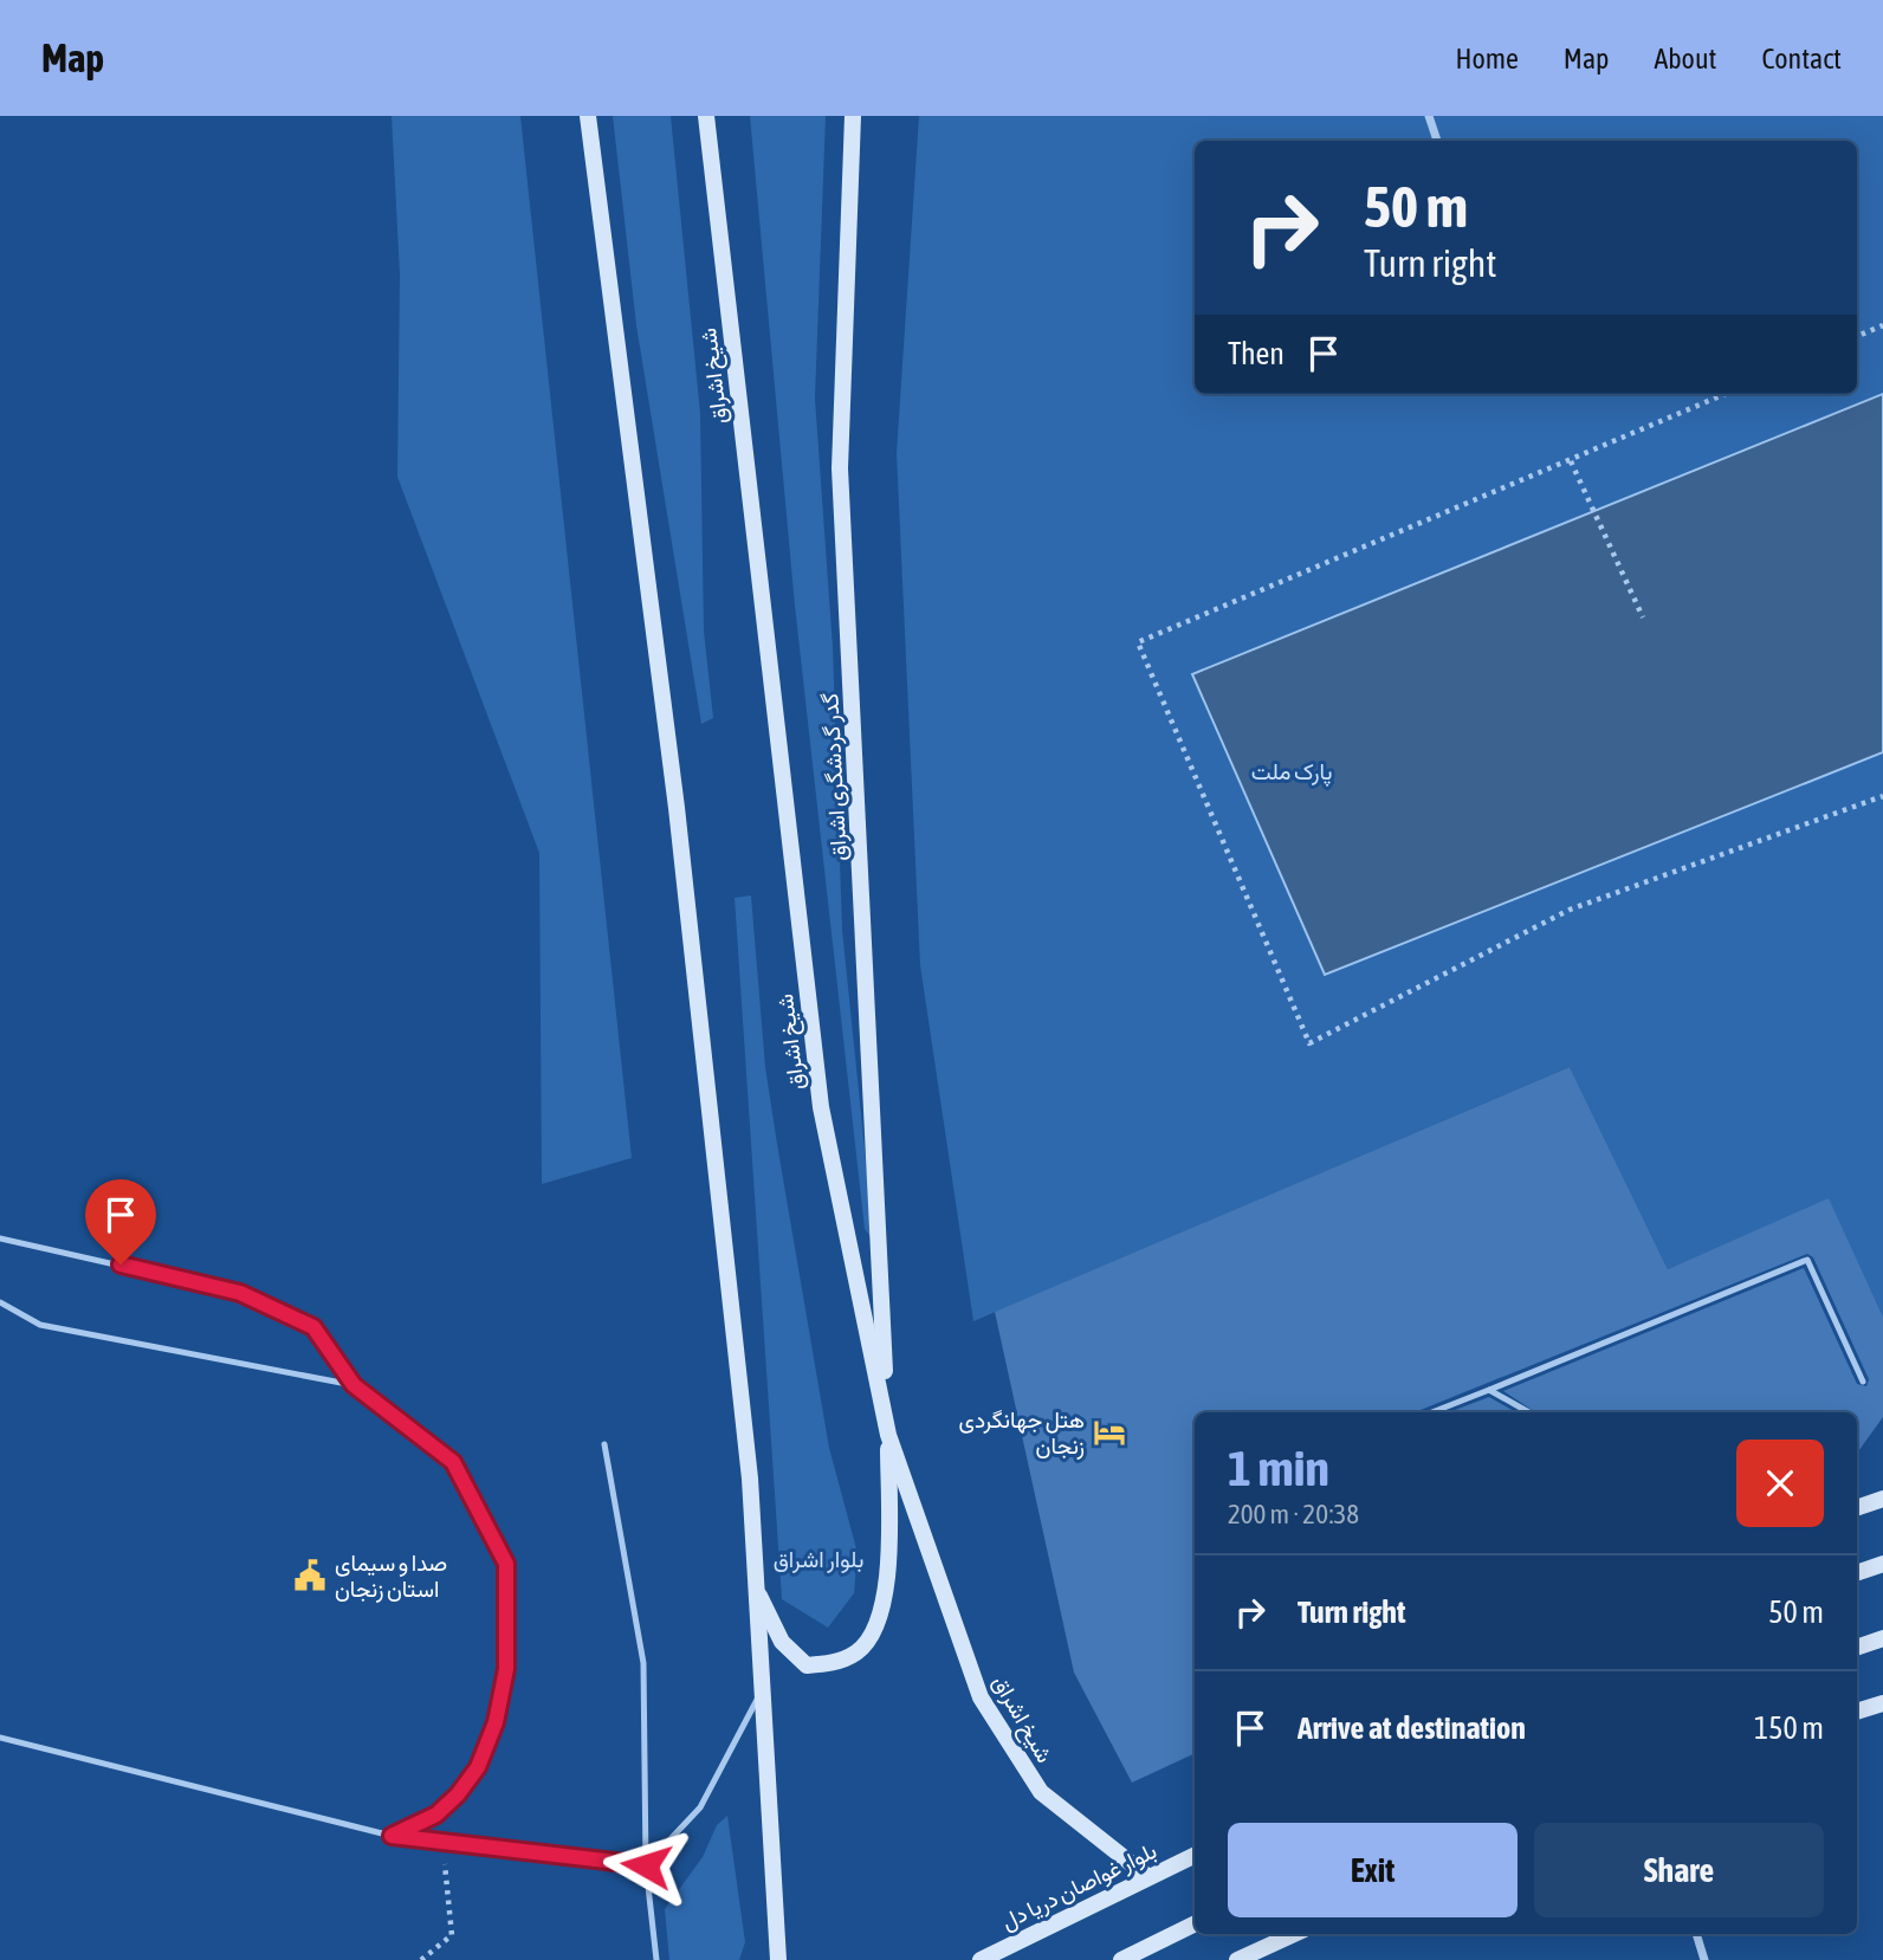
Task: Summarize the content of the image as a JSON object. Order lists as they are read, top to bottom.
{
  "streets": {
    "main road": ["شیخ اشراق", "گدر گردشگری اشراق", "بلوار غواصان دریا دل"]
  },
  "crossings": [
    ["شیخ اشراق", "گدر گردشگری اشراق"],
    ["شیخ اشراق", "بلوار غواصان دریا دل"]
  ],
  "parks": ["پارک ملت", "بلوار اشراق"],
  "places": {
    "hotel": ["هتل جهانگردی زنجان"],
    "public building": ["صدا و سیمای استان زنجان"]
  },
  "page": {
    "header": "Map",
    "nav": [
      "Home",
      "Map",
      "About",
      "Contact"
    ],
    "turn": ["50 m", "Turn right"],
    "then": "Then",
    "heading": ["1 min", "200 m · 20:38"],
    "list": [
      {
        "name": "Turn right",
        "value": "50 m"
      },
      {
        "name": "Arrive at destination",
        "value": "150 m"
      }
    ],
    "buttons": ["Exit", "Share"]
  }
}
